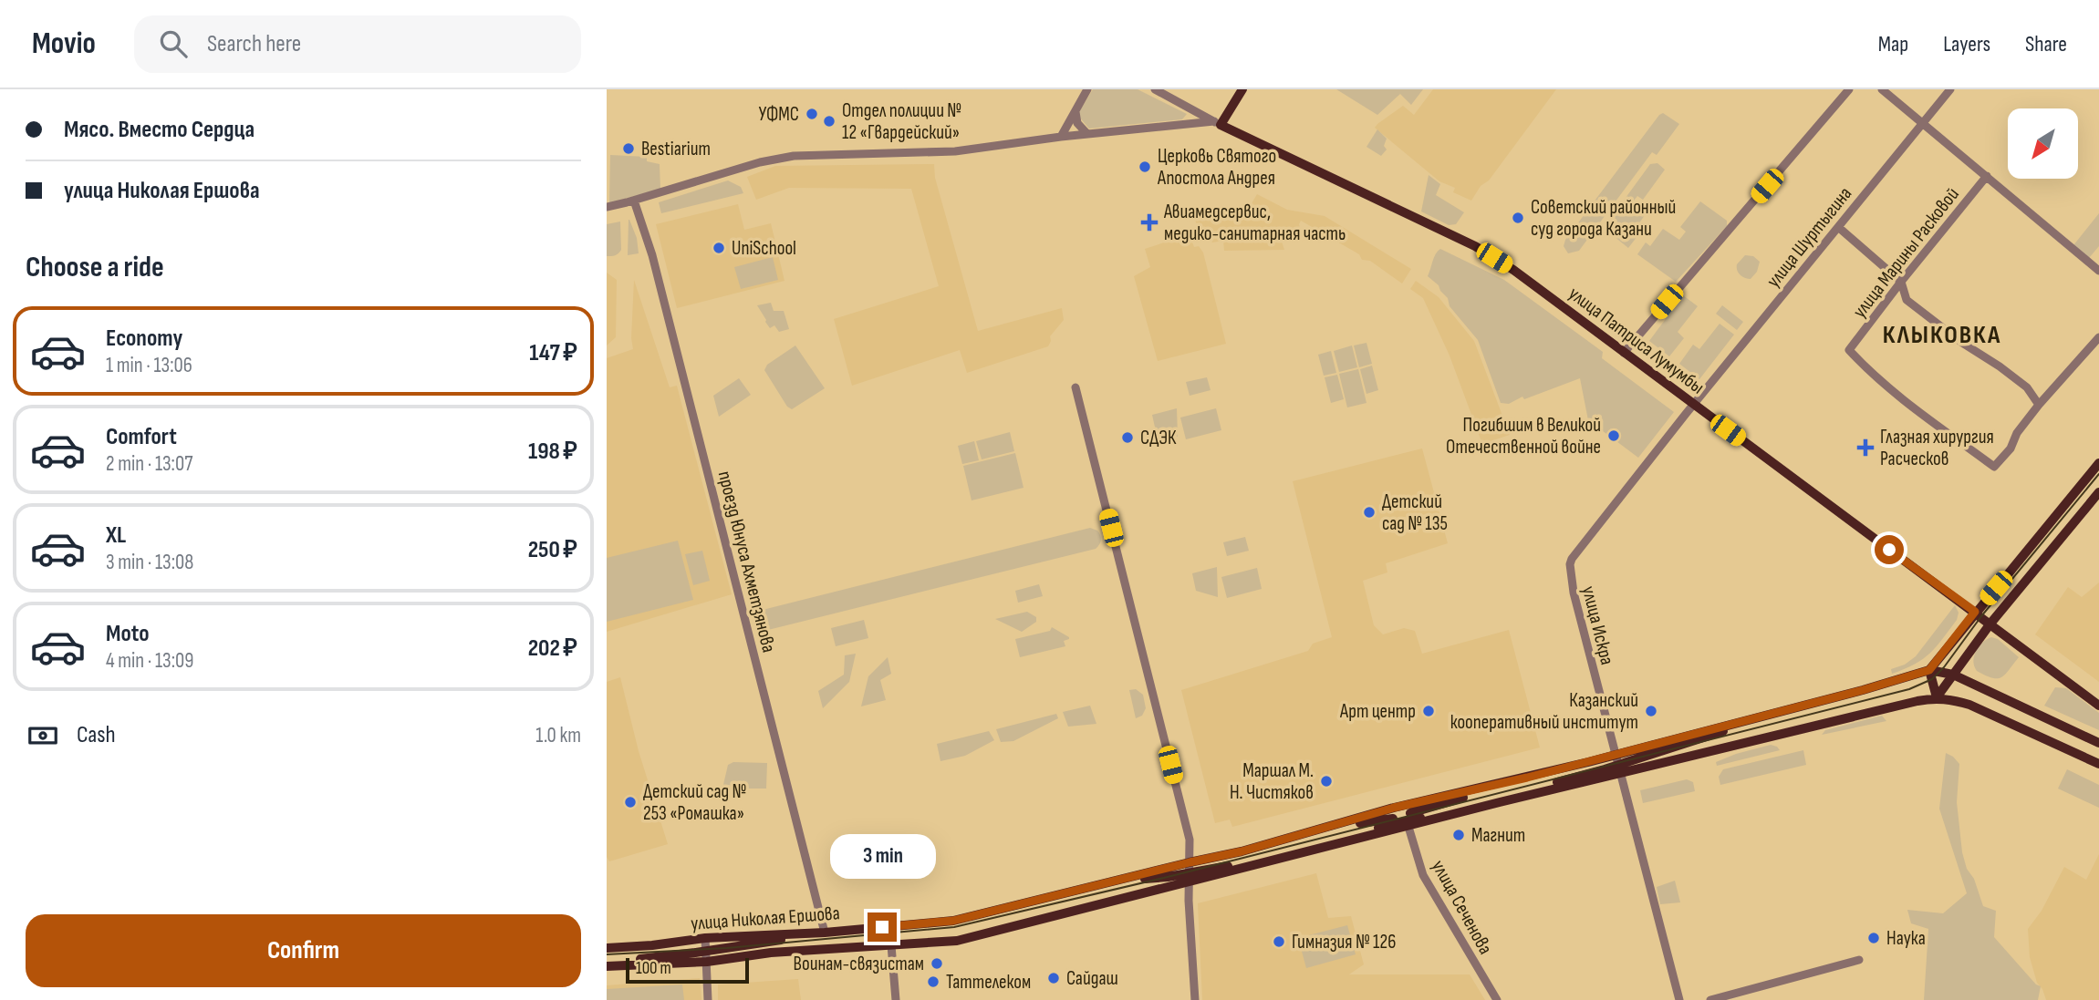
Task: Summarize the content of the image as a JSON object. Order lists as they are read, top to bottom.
{
  "streets": {
    "main road": ["улица Патриса Лумумбы", "улица Николая Ершова"],
    "street": [
      "улица Шуртыгина",
      "улица Марины Расковой",
      "проезд Юнуса Ахметзянова",
      "улица Искра",
      "улица Сеченова"
    ]
  },
  "crossings": [
    ["улица Шуртыгина", "улица Патриса Лумумбы"],
    ["улица Шуртыгина", "улица Искра"],
    ["улица Патриса Лумумбы", "улица Искра"],
    ["проезд Юнуса Ахметзянова", "улица Николая Ершова"],
    ["улица Искра", "улица Николая Ершова"]
  ],
  "districts": ["КЛЫКОВКА"],
  "places": {
    "other": [
      "УФМС",
      "Отдел полиции № 12 «Гвардейский»",
      "Bestiarium",
      "Церковь Святого Апостола Андрея",
      "Советский районный суд города Казани",
      "UniSchool",
      "Погибшим в Великой Отечественной войне",
      "СДЭК",
      "Детский сад № 135",
      "Арт центр",
      "Казанский кооперативный институт",
      "Маршал М. Н. Чистяков",
      "Детский сад № 253 «Ромашка»",
      "Магнит",
      "Наука",
      "Гимназия № 126",
      "Воинам-связистам",
      "Сайдаш",
      "Таттелеком"
    ],
    "health": ["Авиамедсервис, медико-санитарная часть", "Глазная хирургия Расческов"]
  },
  "scale_bar": "100 m",
  "north": "bottom left",
  "page": {
    "header": "Movio",
    "search": "Search here",
    "nav": ["Map", "Layers", "Share"],
    "banner": ["Мясо. Вместо Сердца", "улица Николая Ершова"],
    "heading": "Choose a ride",
    "list": [
      {
        "name": "Economy",
        "note": "1 min · 13:06",
        "value": "147 ₽"
      },
      {
        "name": "Comfort",
        "note": "2 min · 13:07",
        "value": "198 ₽"
      },
      {
        "name": "XL",
        "note": "3 min · 13:08",
        "value": "250 ₽"
      },
      {
        "name": "Moto",
        "note": "4 min · 13:09",
        "value": "202 ₽"
      }
    ],
    "pay": ["Cash", "1.0 km"],
    "bubble": "3 min",
    "buttons": "Confirm",
    "scale": "100 m"
  }
}
